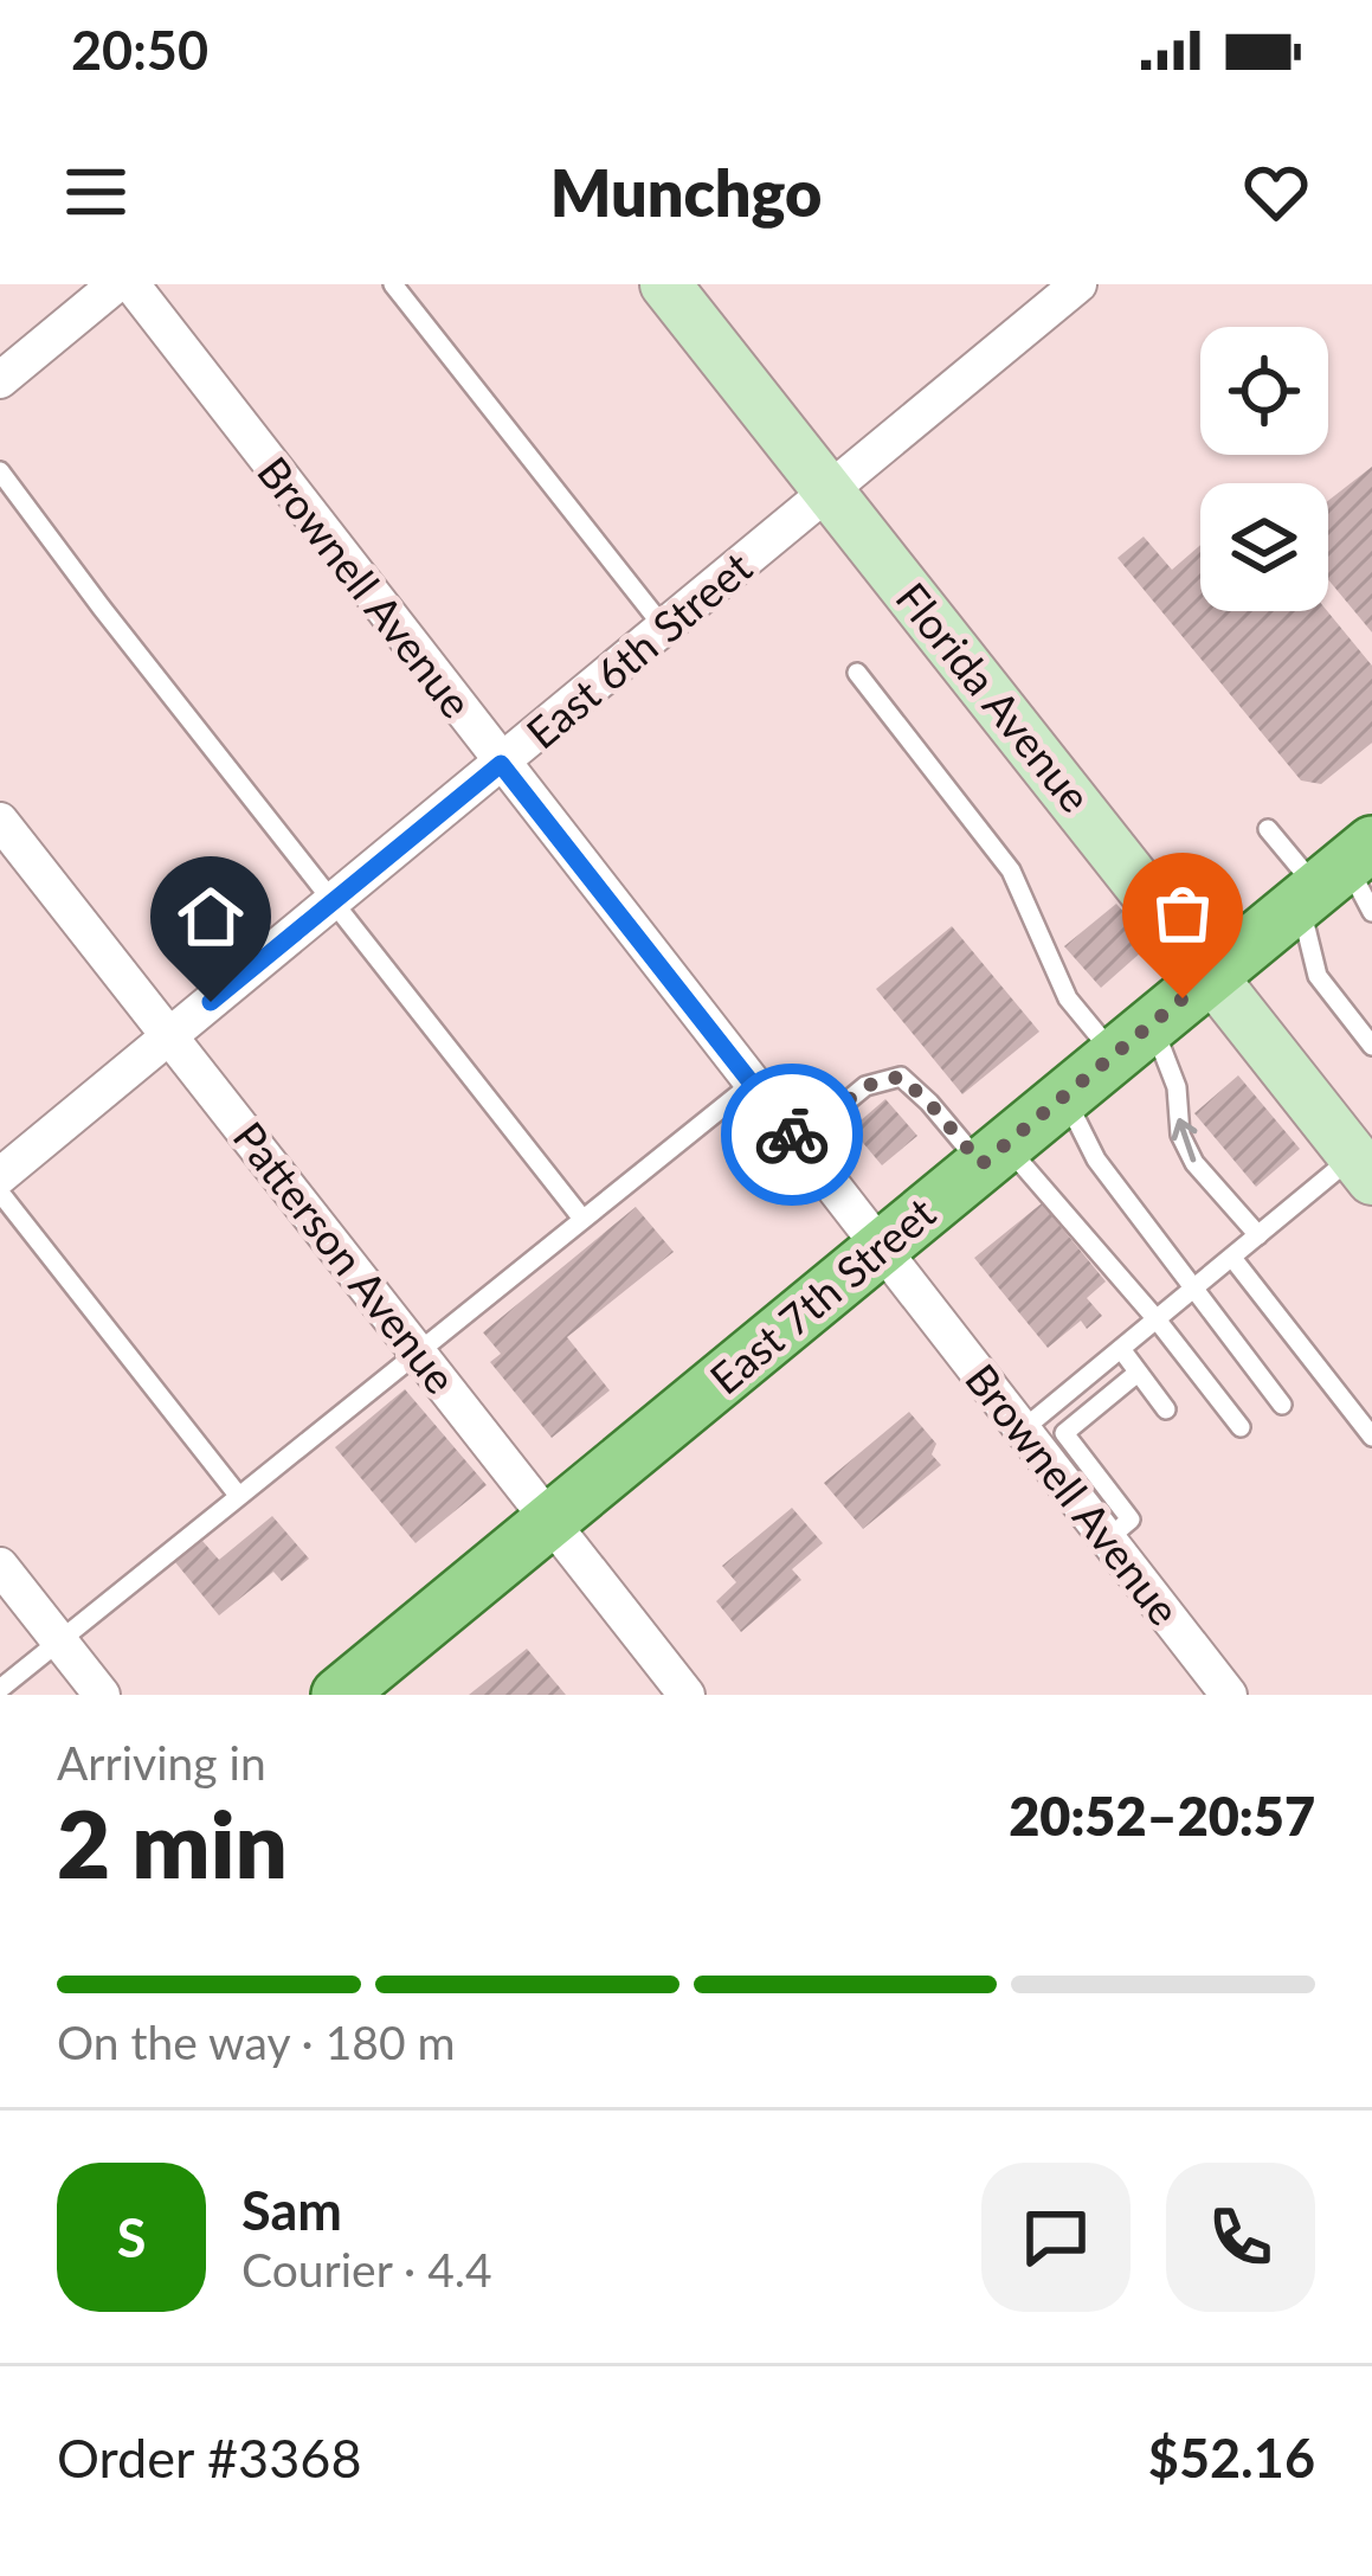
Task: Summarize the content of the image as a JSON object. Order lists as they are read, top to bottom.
{
  "streets": {
    "main road": ["East 7th Street"],
    "street": [
      "Brownell Avenue",
      "East 6th Street",
      "Florida Avenue",
      "Patterson Avenue"
    ]
  },
  "crossings": [
    ["Brownell Avenue", "East 6th Street"],
    ["Brownell Avenue", "East 7th Street"],
    ["East 6th Street", "Florida Avenue"],
    ["East 6th Street", "Patterson Avenue"],
    ["Florida Avenue", "East 7th Street"],
    ["Patterson Avenue", "East 7th Street"]
  ],
  "page": {
    "status": "20:50",
    "header": "Munchgo",
    "heading": ["2 min", "Arriving in", "20:52–20:57"],
    "panel": [
      "Sam",
      "Courier · 4.4",
      "Order #3368",
      "$52.16"
    ],
    "bar": "On the way · 180 m",
    "round": "S"
  }
}
